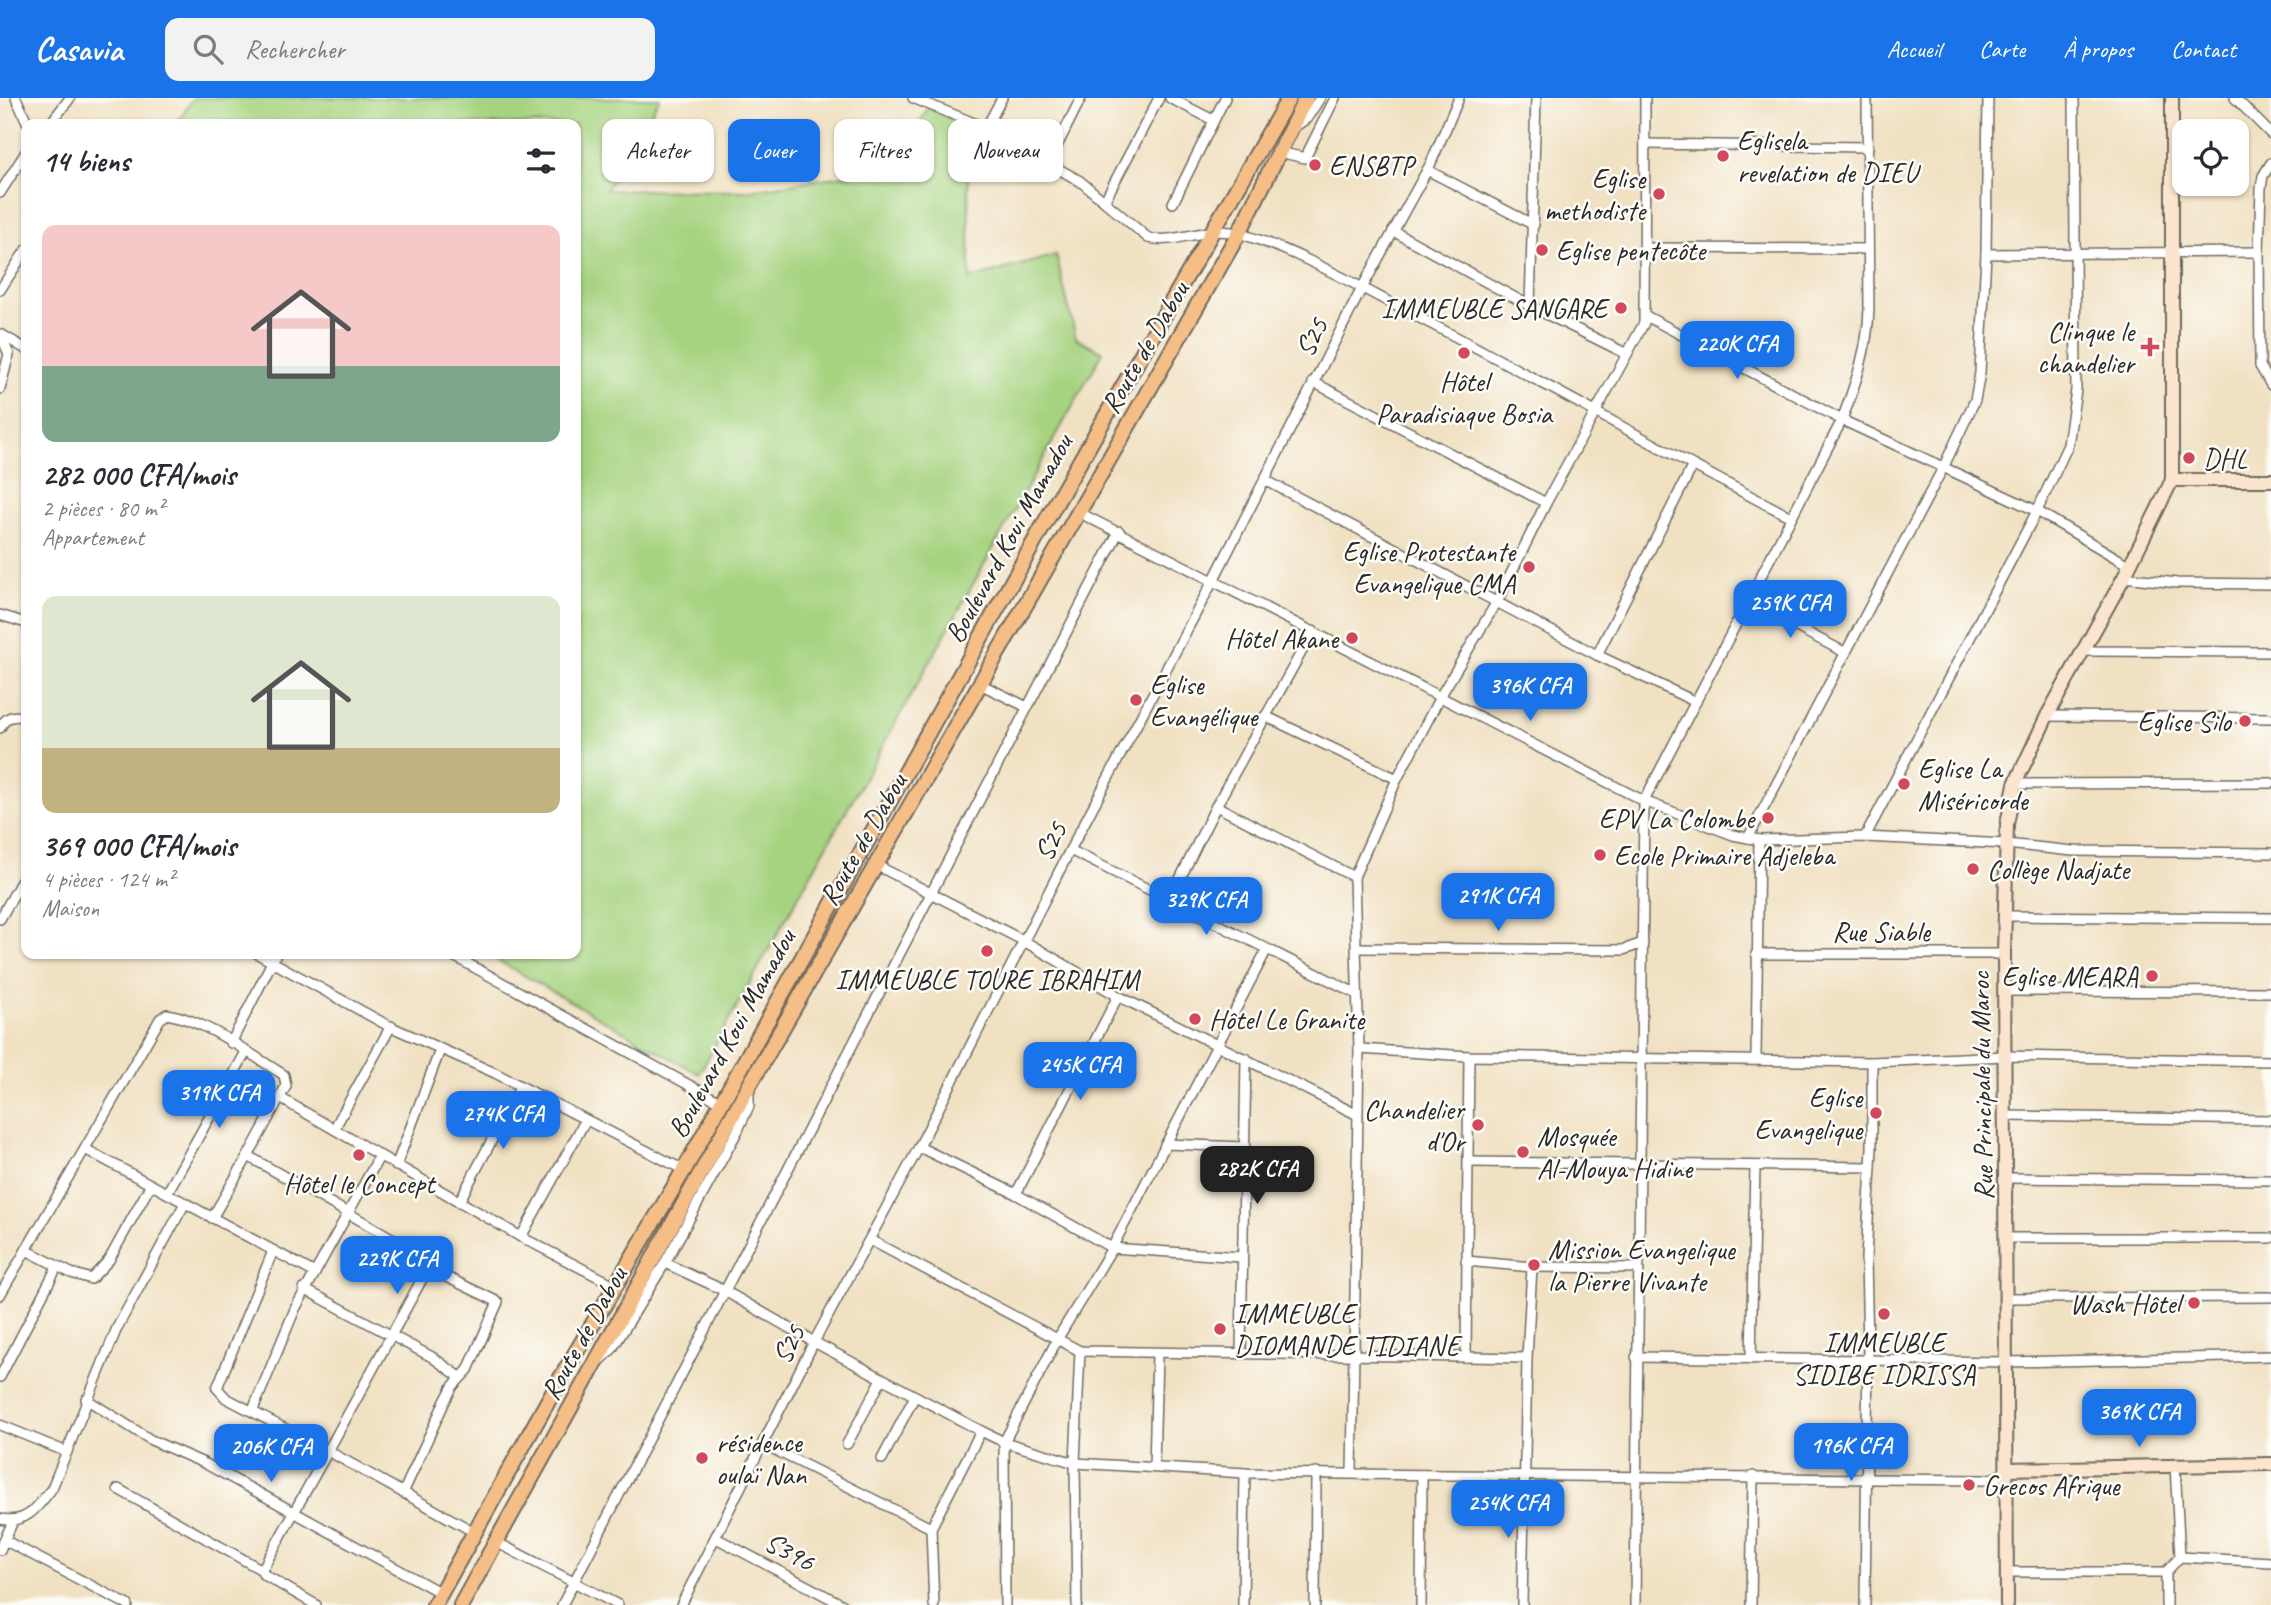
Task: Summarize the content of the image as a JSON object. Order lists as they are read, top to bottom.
{
  "streets": {
    "main road": ["Route de Dabou", "Boulevard Koui Mamadou"],
    "street": [
      "S25",
      "Rue Siable",
      "Rue Principale du Maroc",
      "S396"
    ]
  },
  "crossings": [
    ["S25", "S396"],
    ["Rue Siable", "Rue Principale du Maroc"]
  ],
  "places": {
    "other": [
      "Eglisela revelation de DIEU",
      "ENSBTP",
      "Eglise methodiste",
      "Eglise pentecôte",
      "IMMEUBLE SANGARE",
      "Hôtel Paradisiaque Bosia",
      "DHL",
      "Eglise Protestante Evangelique CMA",
      "Hôtel Akane",
      "Eglise Evangélique",
      "Eglise Silo",
      "Eglise La Miséricorde",
      "EPV La Colombe",
      "Ecole Primaire Adjeleba",
      "Collège Nadjate",
      "IMMEUBLE TOURE IBRAHIM",
      "Eglise MEARA",
      "Hôtel Le Granite",
      "Eglise Evangelique",
      "Chandelier d'Or",
      "Mosquée Al-Mouya Hidine",
      "Hôtel le Concept",
      "Mission Evangelique la Pierre Vivante",
      "Wash Hôtel",
      "IMMEUBLE SIDIBE IDRISSA",
      "IMMEUBLE DIOMANDE TIDIANE",
      "résidence oulaï Nan",
      "Grecos Afrique"
    ],
    "health": ["Clinque le chandelier"]
  },
  "page": {
    "header": "Casavia",
    "search": "Rechercher",
    "nav": [
      "Accueil",
      "Carte",
      "À propos",
      "Contact"
    ],
    "chip": [
      "Acheter",
      "Louer",
      "Filtres",
      "Nouveau"
    ],
    "heading": "14 biens",
    "list": [
      {
        "name": "282 000 CFA/mois",
        "note": "2 pièces · 80 m² · Appartement"
      },
      {
        "name": "369 000 CFA/mois",
        "note": "4 pièces · 124 m² · Maison"
      }
    ],
    "price": [
      "220K CFA",
      "259K CFA",
      "396K CFA",
      "291K CFA",
      "329K CFA",
      "245K CFA",
      "319K CFA",
      "274K CFA",
      "282K CFA",
      "229K CFA",
      "369K CFA",
      "196K CFA",
      "206K CFA",
      "254K CFA"
    ]
  }
}
